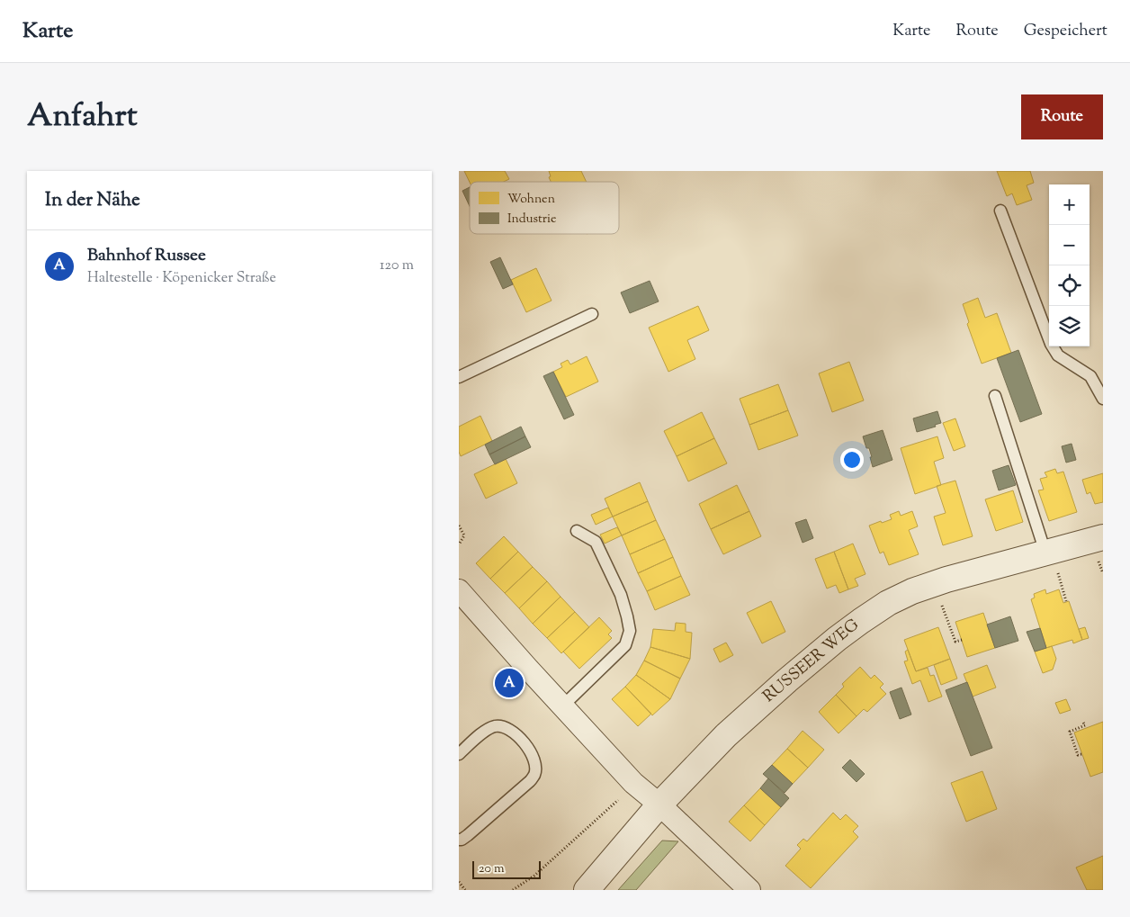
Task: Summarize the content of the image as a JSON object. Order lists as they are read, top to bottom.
{
  "streets": {
    "street": ["RUSSEER WEG"]
  },
  "legend": ["Wohnen", "Industrie"],
  "scale_bar": "20 m",
  "page": {
    "header": "Karte",
    "nav": ["Karte", "Route", "Gespeichert"],
    "title": "Anfahrt",
    "buttons": "Route",
    "heading": "In der Nähe",
    "map_buttons": ["+", "−"],
    "list": [
      {
        "mark": "A",
        "name": "Bahnhof Russee",
        "note": "Haltestelle · Köpenicker Straße",
        "value": "120 m"
      }
    ],
    "pins": "A",
    "scale": "20 m"
  }
}
